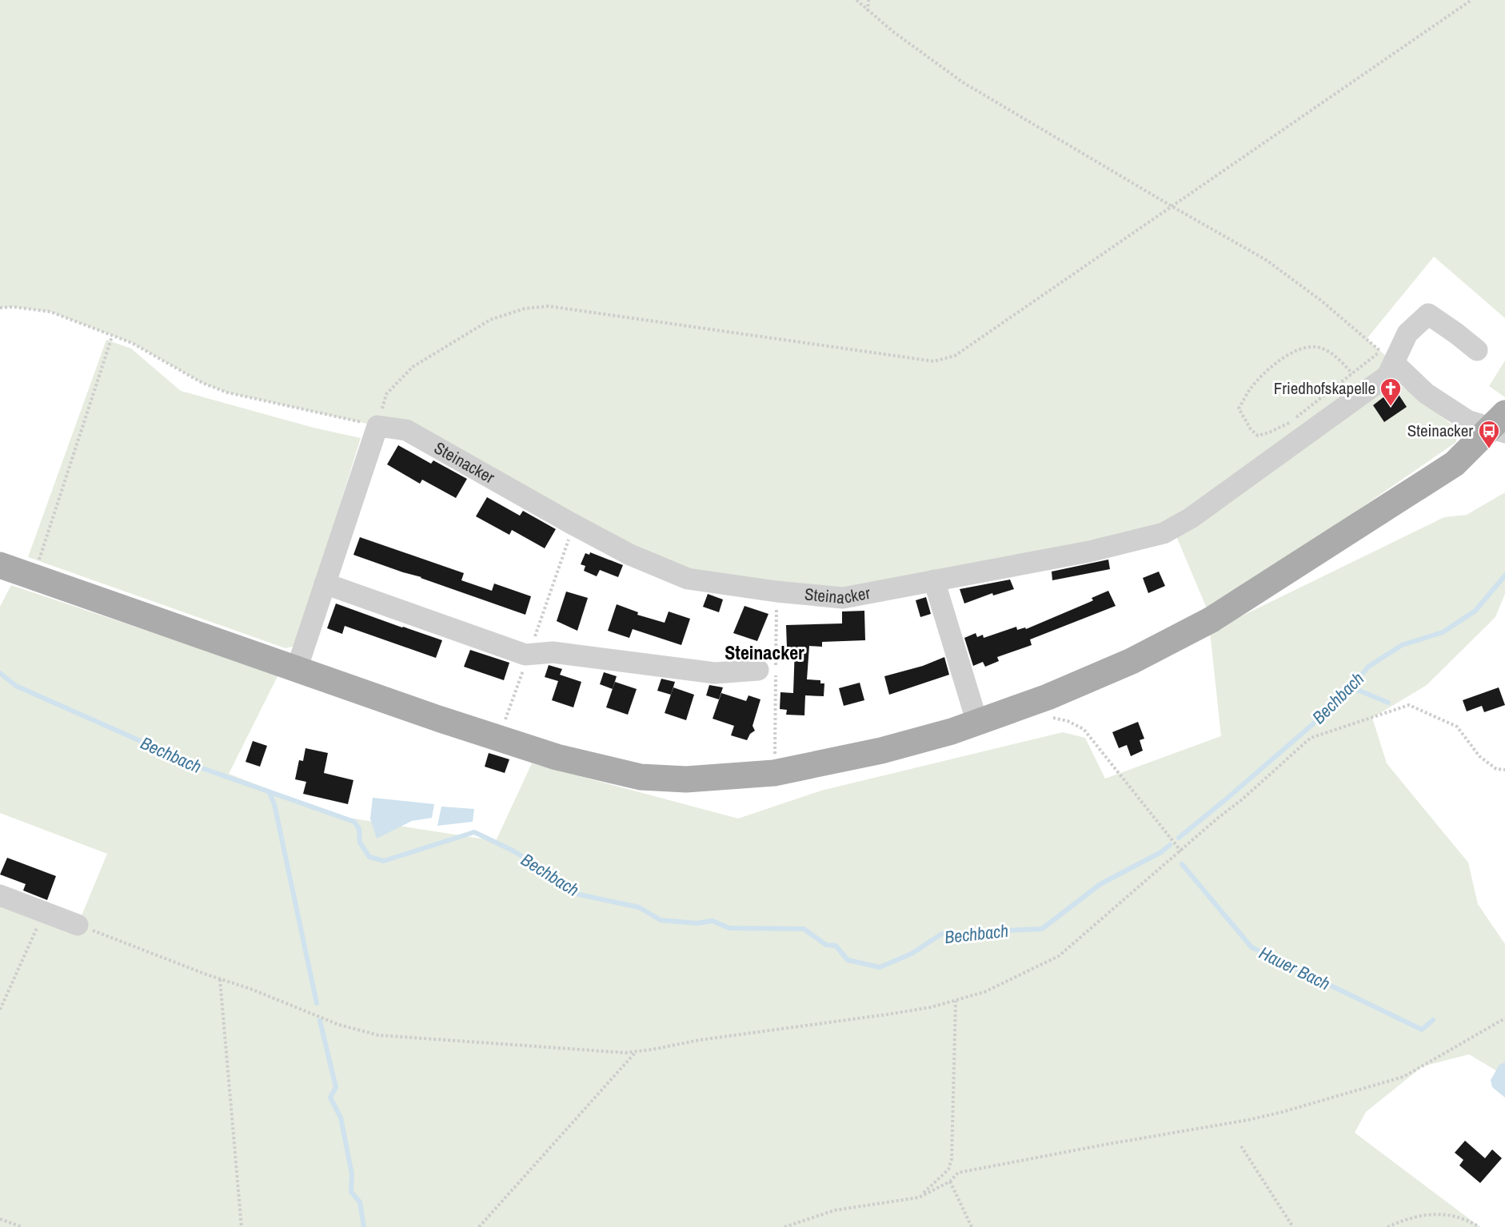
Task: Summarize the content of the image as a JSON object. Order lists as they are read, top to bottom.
{
  "streets": {
    "street": ["Steinacker"]
  },
  "districts": ["Steinacker"],
  "water": ["Bechbach", "Hauer Bach"],
  "places": {
    "church": ["Friedhofskapelle"],
    "bus stop": ["Steinacker"]
  }
}
